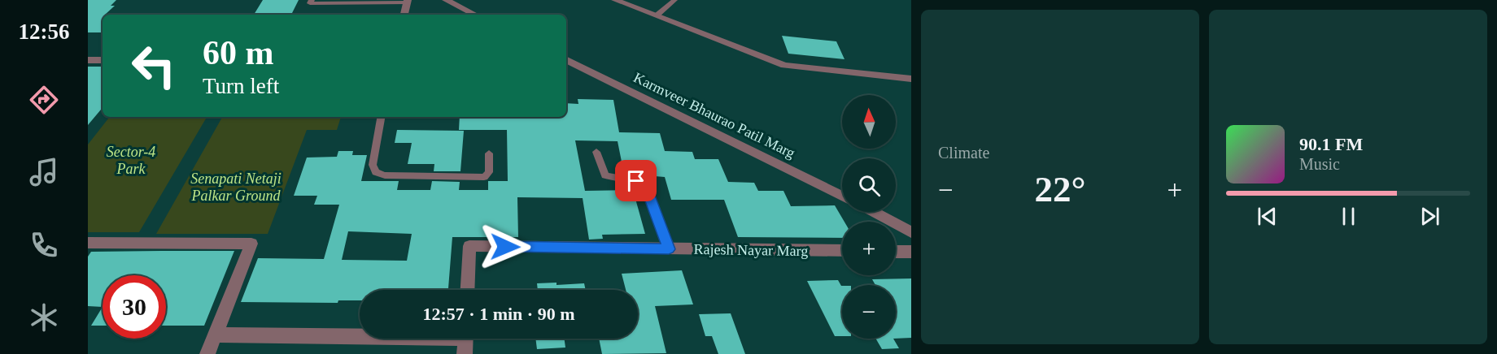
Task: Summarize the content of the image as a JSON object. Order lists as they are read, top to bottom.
{
  "streets": {
    "street": ["Karmveer Bhaurao Patil Marg", "Rajesh Nayar Marg"]
  },
  "parks": ["Sector-4 Park", "Senapati Netaji Palkar Ground"],
  "north": "top",
  "page": {
    "tabs": "12:56",
    "tile": "Climate",
    "turn": ["60 m", "Turn left"],
    "map_buttons": ["+", "−"],
    "song": ["90.1 FM", "Music"],
    "heat": ["−", "22°", "+"],
    "limit": "30",
    "trip": "12:57 · 1 min · 90 m"
  }
}
